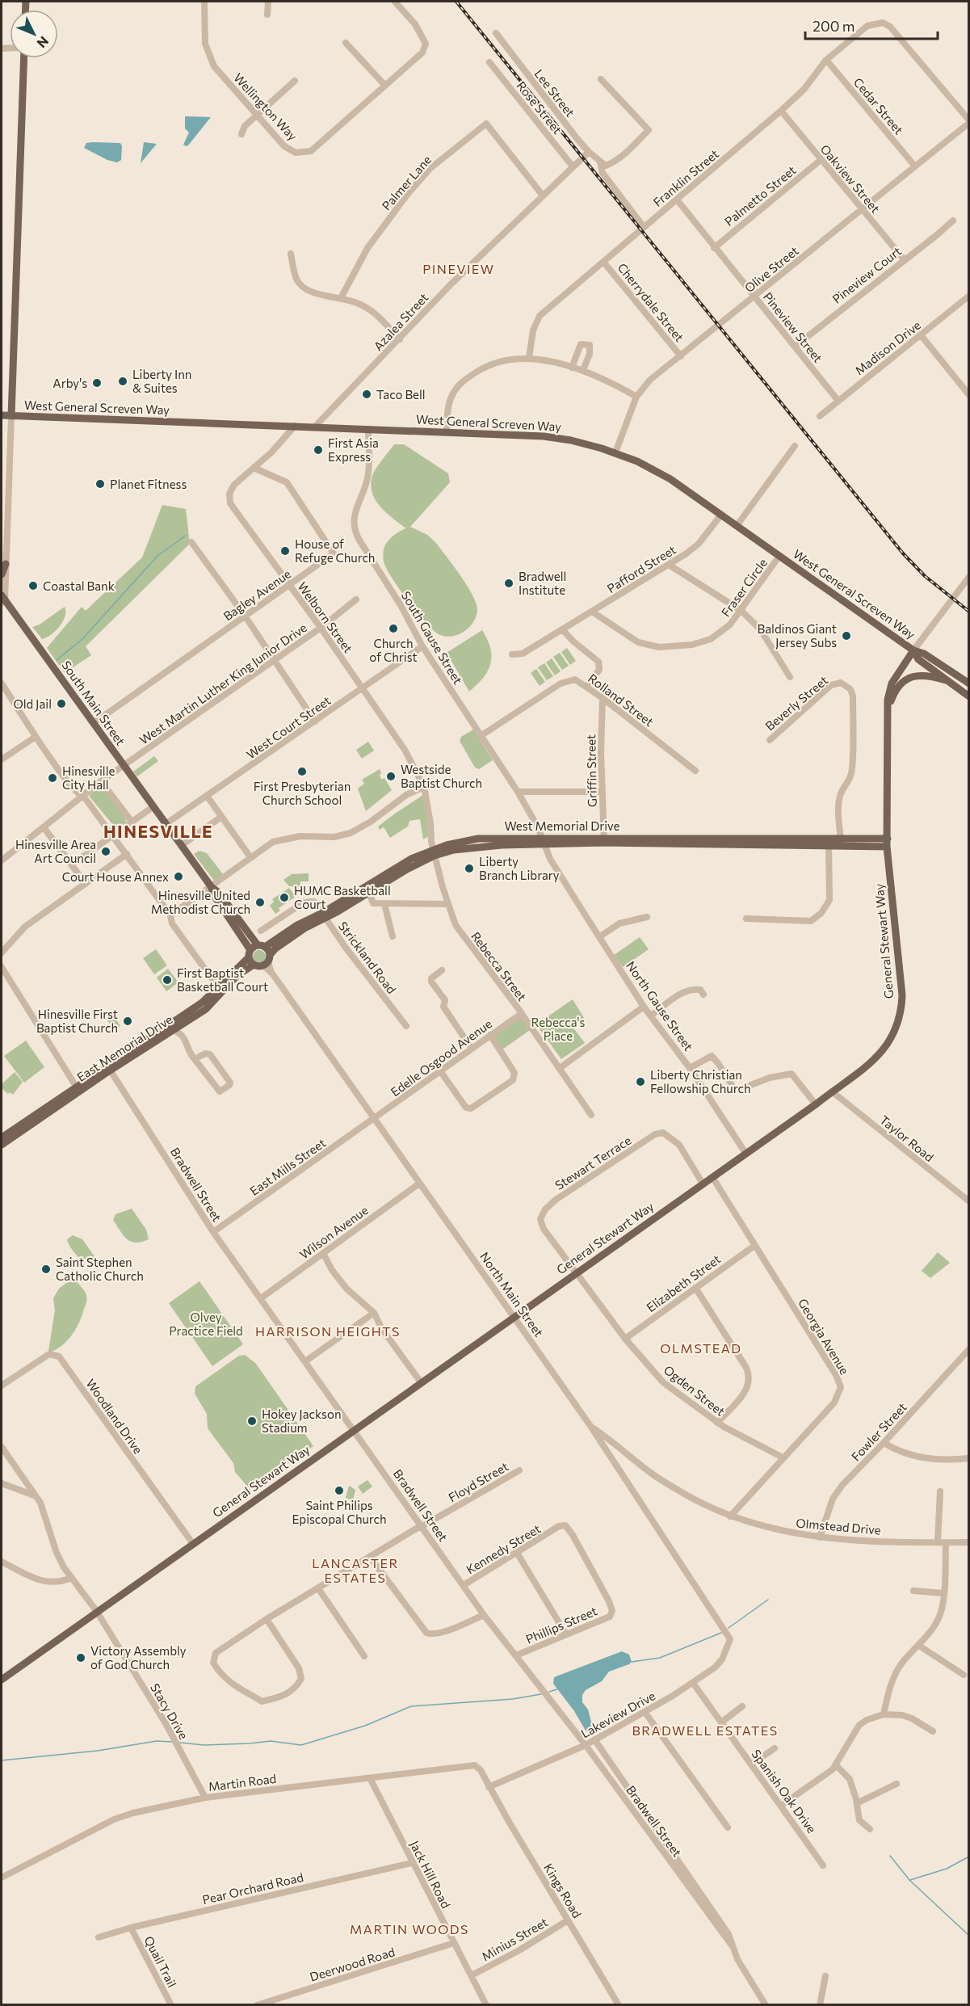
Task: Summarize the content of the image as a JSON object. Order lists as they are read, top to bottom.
{
  "streets": {
    "main road": [
      "West General Screven Way",
      "South Main Street",
      "West Memorial Drive",
      "General Stewart Way",
      "East Memorial Drive"
    ],
    "street": [
      "Lee Street",
      "Cedar Street",
      "Wellington Way",
      "Rose Street",
      "Franklin Street",
      "Oakview Street",
      "Palmer Lane",
      "Palmetto Street",
      "Olive Street",
      "Pineview Court",
      "Cherrydale Street",
      "Azalea Street",
      "Pineview Street",
      "Madison Drive",
      "Pafford Street",
      "Fraser Circle",
      "Bagley Avenue",
      "Welborn Street",
      "South Gause Street",
      "West Martin Luther King Junior Drive",
      "Rolland Street",
      "Beverly Street",
      "West Court Street",
      "Griffin Street",
      "Strickland Road",
      "Rebecca Street",
      "North Gause Street",
      "Edelle Osgood Avenue",
      "Taylor Road",
      "Stewart Terrace",
      "East Mills Street",
      "Bradwell Street",
      "Wilson Avenue",
      "Elizabeth Street",
      "North Main Street",
      "Georgia Avenue",
      "Ogden Street",
      "Woodland Drive",
      "Fowler Street",
      "Floyd Street",
      "Olmstead Drive",
      "Kennedy Street",
      "Phillips Street",
      "Stacy Drive",
      "Lakeview Drive",
      "Martin Road",
      "Spanish Oak Drive",
      "Jack Hill Road",
      "Pear Orchard Road",
      "Kings Road",
      "Minius Street",
      "Quail Trail",
      "Deerwood Road"
    ]
  },
  "crossings": [
    ["Lee Street", "Franklin Street"],
    ["Lee Street", "Azalea Street"],
    ["Cedar Street", "Franklin Street"],
    ["Cedar Street", "Olive Street"],
    ["Rose Street", "Azalea Street"],
    ["Franklin Street", "Oakview Street"],
    ["Franklin Street", "Olive Street"],
    ["Franklin Street", "Cherrydale Street"],
    ["Franklin Street", "Pineview Street"],
    ["Oakview Street", "Palmetto Street"],
    ["Oakview Street", "Olive Street"],
    ["Oakview Street", "Pineview Court"],
    ["Palmer Lane", "Azalea Street"],
    ["Palmetto Street", "Pineview Street"],
    ["Olive Street", "Cherrydale Street"],
    ["Olive Street", "Pineview Street"],
    ["Olive Street", "West General Screven Way"],
    ["Pineview Court", "Pineview Street"],
    ["Azalea Street", "West General Screven Way"],
    ["Pineview Street", "Madison Drive"],
    ["West General Screven Way", "Pafford Street"],
    ["West General Screven Way", "Fraser Circle"],
    ["West General Screven Way", "Welborn Street"],
    ["West General Screven Way", "South Gause Street"],
    ["West General Screven Way", "General Stewart Way"],
    ["Pafford Street", "Fraser Circle"],
    ["Bagley Avenue", "Welborn Street"],
    ["Bagley Avenue", "South Main Street"],
    ["Welborn Street", "West Martin Luther King Junior Drive"],
    ["Welborn Street", "West Court Street"],
    ["Welborn Street", "West Memorial Drive"],
    ["Welborn Street", "Rebecca Street"],
    ["South Gause Street", "Rolland Street"],
    ["South Gause Street", "West Court Street"],
    ["South Gause Street", "West Memorial Drive"],
    ["South Gause Street", "North Gause Street"],
    ["West Martin Luther King Junior Drive", "South Main Street"],
    ["Rolland Street", "Griffin Street"],
    ["South Main Street", "West Court Street"],
    ["Beverly Street", "West Memorial Drive"],
    ["Griffin Street", "West Memorial Drive"],
    ["West Memorial Drive", "General Stewart Way"],
    ["West Memorial Drive", "Strickland Road"],
    ["West Memorial Drive", "Rebecca Street"],
    ["West Memorial Drive", "North Gause Street"],
    ["West Memorial Drive", "East Memorial Drive"],
    ["West Memorial Drive", "North Main Street"],
    ["General Stewart Way", "North Gause Street"],
    ["General Stewart Way", "Taylor Road"],
    ["General Stewart Way", "Stewart Terrace"],
    ["General Stewart Way", "Bradwell Street"],
    ["General Stewart Way", "North Main Street"],
    ["General Stewart Way", "Georgia Avenue"],
    ["General Stewart Way", "Ogden Street"],
    ["General Stewart Way", "Woodland Drive"],
    ["General Stewart Way", "Stacy Drive"],
    ["Rebecca Street", "Edelle Osgood Avenue"],
    ["East Memorial Drive", "Bradwell Street"],
    ["Edelle Osgood Avenue", "East Mills Street"],
    ["Edelle Osgood Avenue", "North Main Street"],
    ["Stewart Terrace", "Ogden Street"],
    ["East Mills Street", "Bradwell Street"],
    ["East Mills Street", "North Main Street"],
    ["Bradwell Street", "Wilson Avenue"],
    ["Bradwell Street", "Floyd Street"],
    ["Bradwell Street", "Kennedy Street"],
    ["Bradwell Street", "Phillips Street"],
    ["Bradwell Street", "Lakeview Drive"],
    ["Wilson Avenue", "North Main Street"],
    ["Elizabeth Street", "Georgia Avenue"],
    ["Elizabeth Street", "Ogden Street"],
    ["North Main Street", "Olmstead Drive"],
    ["North Main Street", "Lakeview Drive"],
    ["Georgia Avenue", "Ogden Street"],
    ["Georgia Avenue", "Olmstead Drive"],
    ["Fowler Street", "Olmstead Drive"],
    ["Kennedy Street", "Phillips Street"],
    ["Stacy Drive", "Martin Road"],
    ["Lakeview Drive", "Martin Road"],
    ["Lakeview Drive", "Spanish Oak Drive"],
    ["Lakeview Drive", "Kings Road"],
    ["Martin Road", "Jack Hill Road"],
    ["Martin Road", "Kings Road"],
    ["Jack Hill Road", "Pear Orchard Road"],
    ["Jack Hill Road", "Minius Street"],
    ["Jack Hill Road", "Deerwood Road"],
    ["Pear Orchard Road", "Quail Trail"],
    ["Kings Road", "Minius Street"]
  ],
  "districts": [
    "PINEVIEW",
    "HINESVILLE",
    "HARRISON HEIGHTS",
    "OLMSTEAD",
    "LANCASTER ESTATES",
    "BRADWELL ESTATES",
    "MARTIN WOODS"
  ],
  "parks": ["Rebecca's Place", "Olvey Practice Field"],
  "places": [
    "Liberty Inn & Suites",
    "Arby's",
    "Taco Bell",
    "First Asia Express",
    "Planet Fitness",
    "House of Refuge Church",
    "Bradwell Institute",
    "Coastal Bank",
    "Church of Christ",
    "Baldinos Giant Jersey Subs",
    "Old Jail",
    "First Presbyterian Church School",
    "Westside Baptist Church",
    "Hinesville City Hall",
    "Hinesville Area Art Council",
    "Liberty Branch Library",
    "Court House Annex",
    "HUMC Basketball Court",
    "Hinesville United Methodist Church",
    "First Baptist Basketball Court",
    "Hinesville First Baptist Church",
    "Liberty Christian Fellowship Church",
    "Saint Stephen Catholic Church",
    "Hokey Jackson Stadium",
    "Saint Philips Episcopal Church",
    "Victory Assembly of God Church"
  ],
  "scale_bar": "200 m",
  "north": "bottom right"
}
